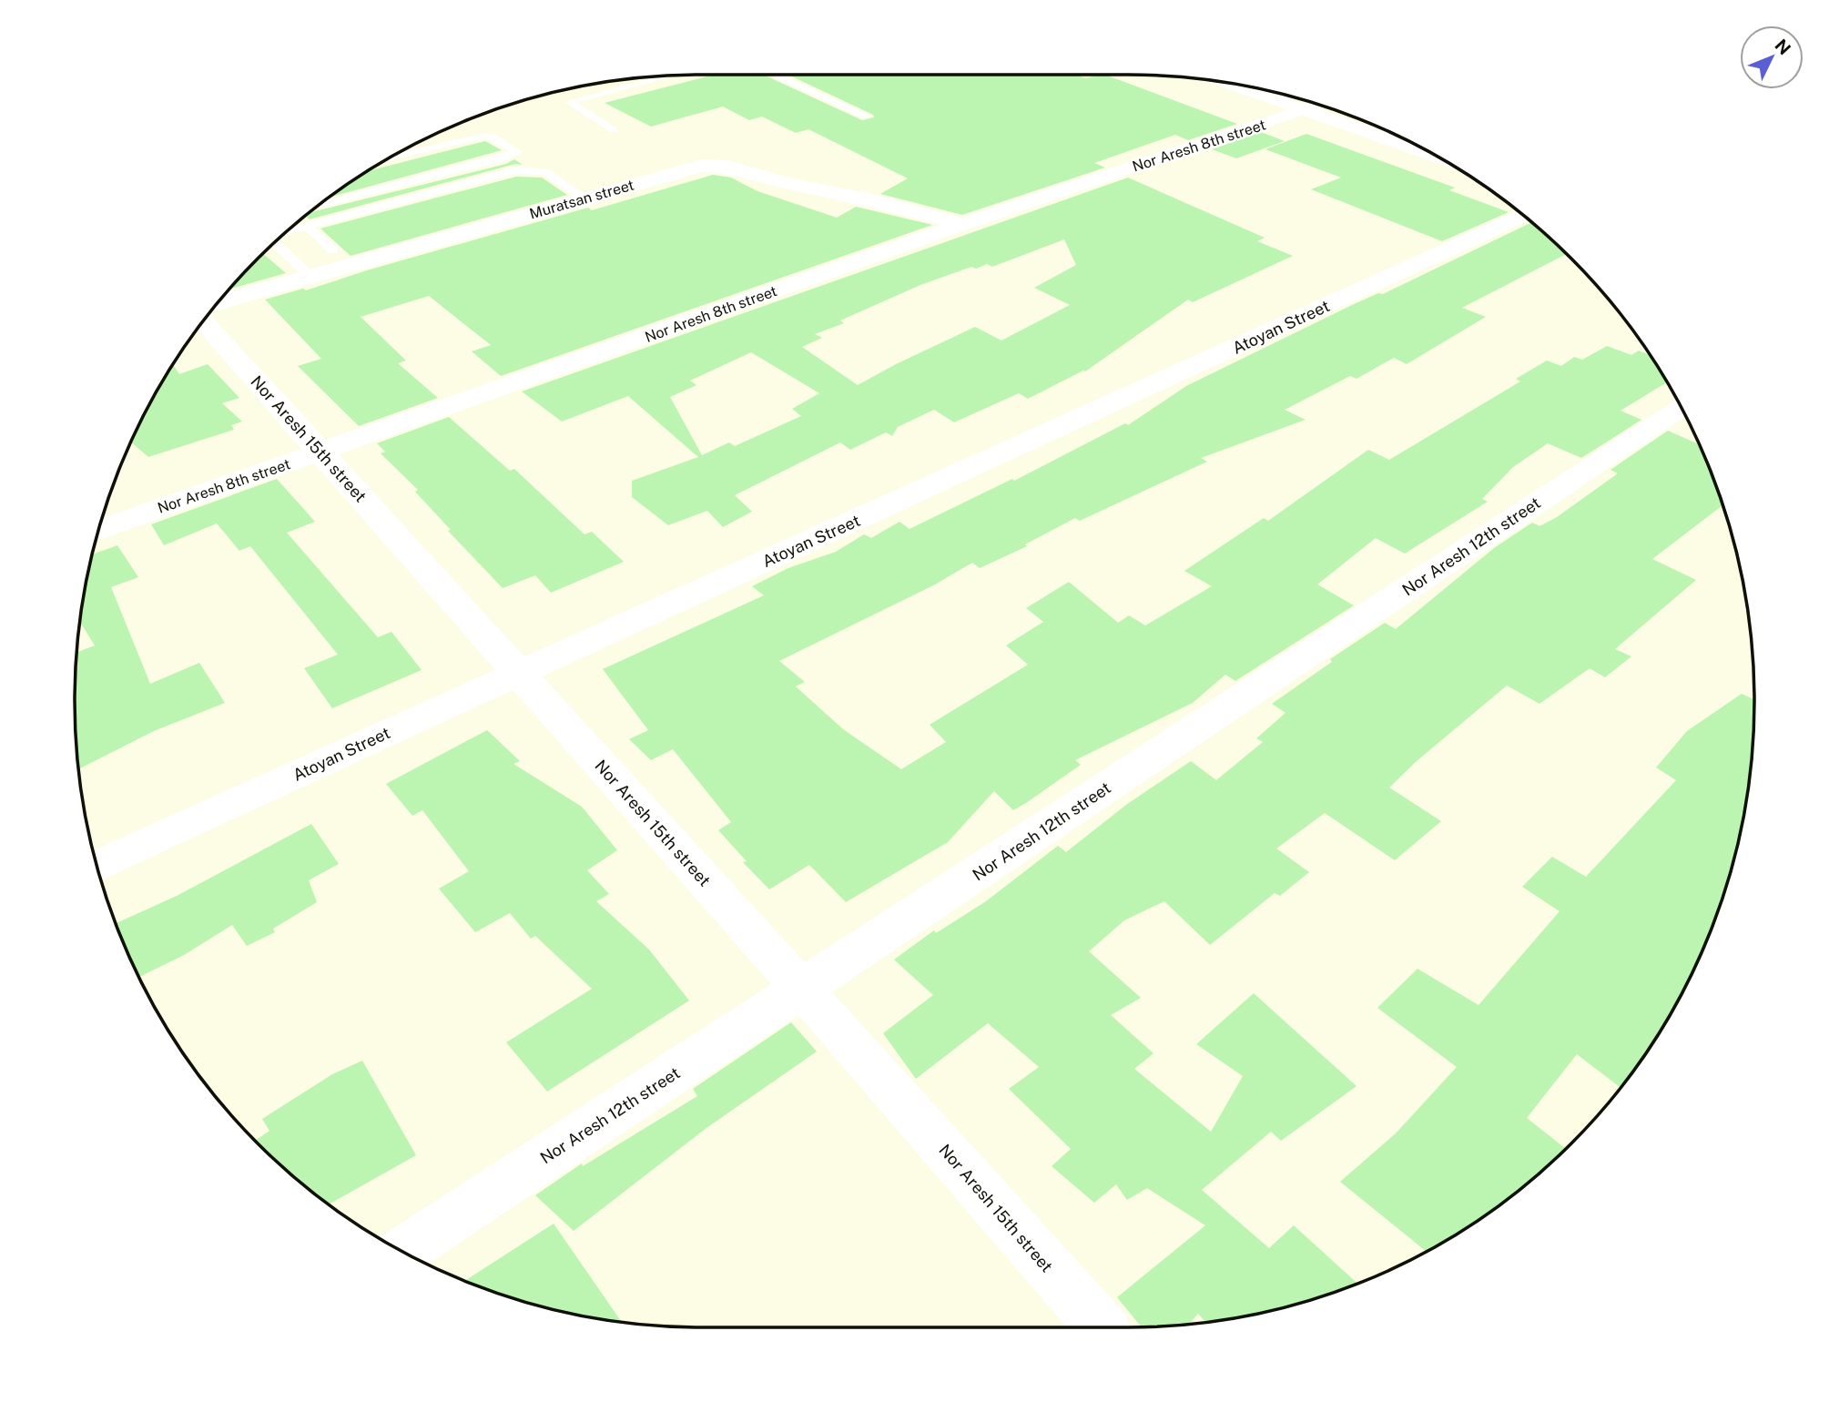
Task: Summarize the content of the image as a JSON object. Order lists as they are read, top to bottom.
{
  "streets": {
    "street": [
      "Nor Aresh 8th street",
      "Muratsan street",
      "Atoyan Street",
      "Nor Aresh 15th street",
      "Nor Aresh 12th street"
    ]
  },
  "crossings": [
    ["Nor Aresh 8th street", "Muratsan street"],
    ["Nor Aresh 8th street", "Nor Aresh 15th street"],
    ["Atoyan Street", "Nor Aresh 15th street"],
    ["Nor Aresh 15th street", "Nor Aresh 12th street"]
  ],
  "north": "top right"
}
